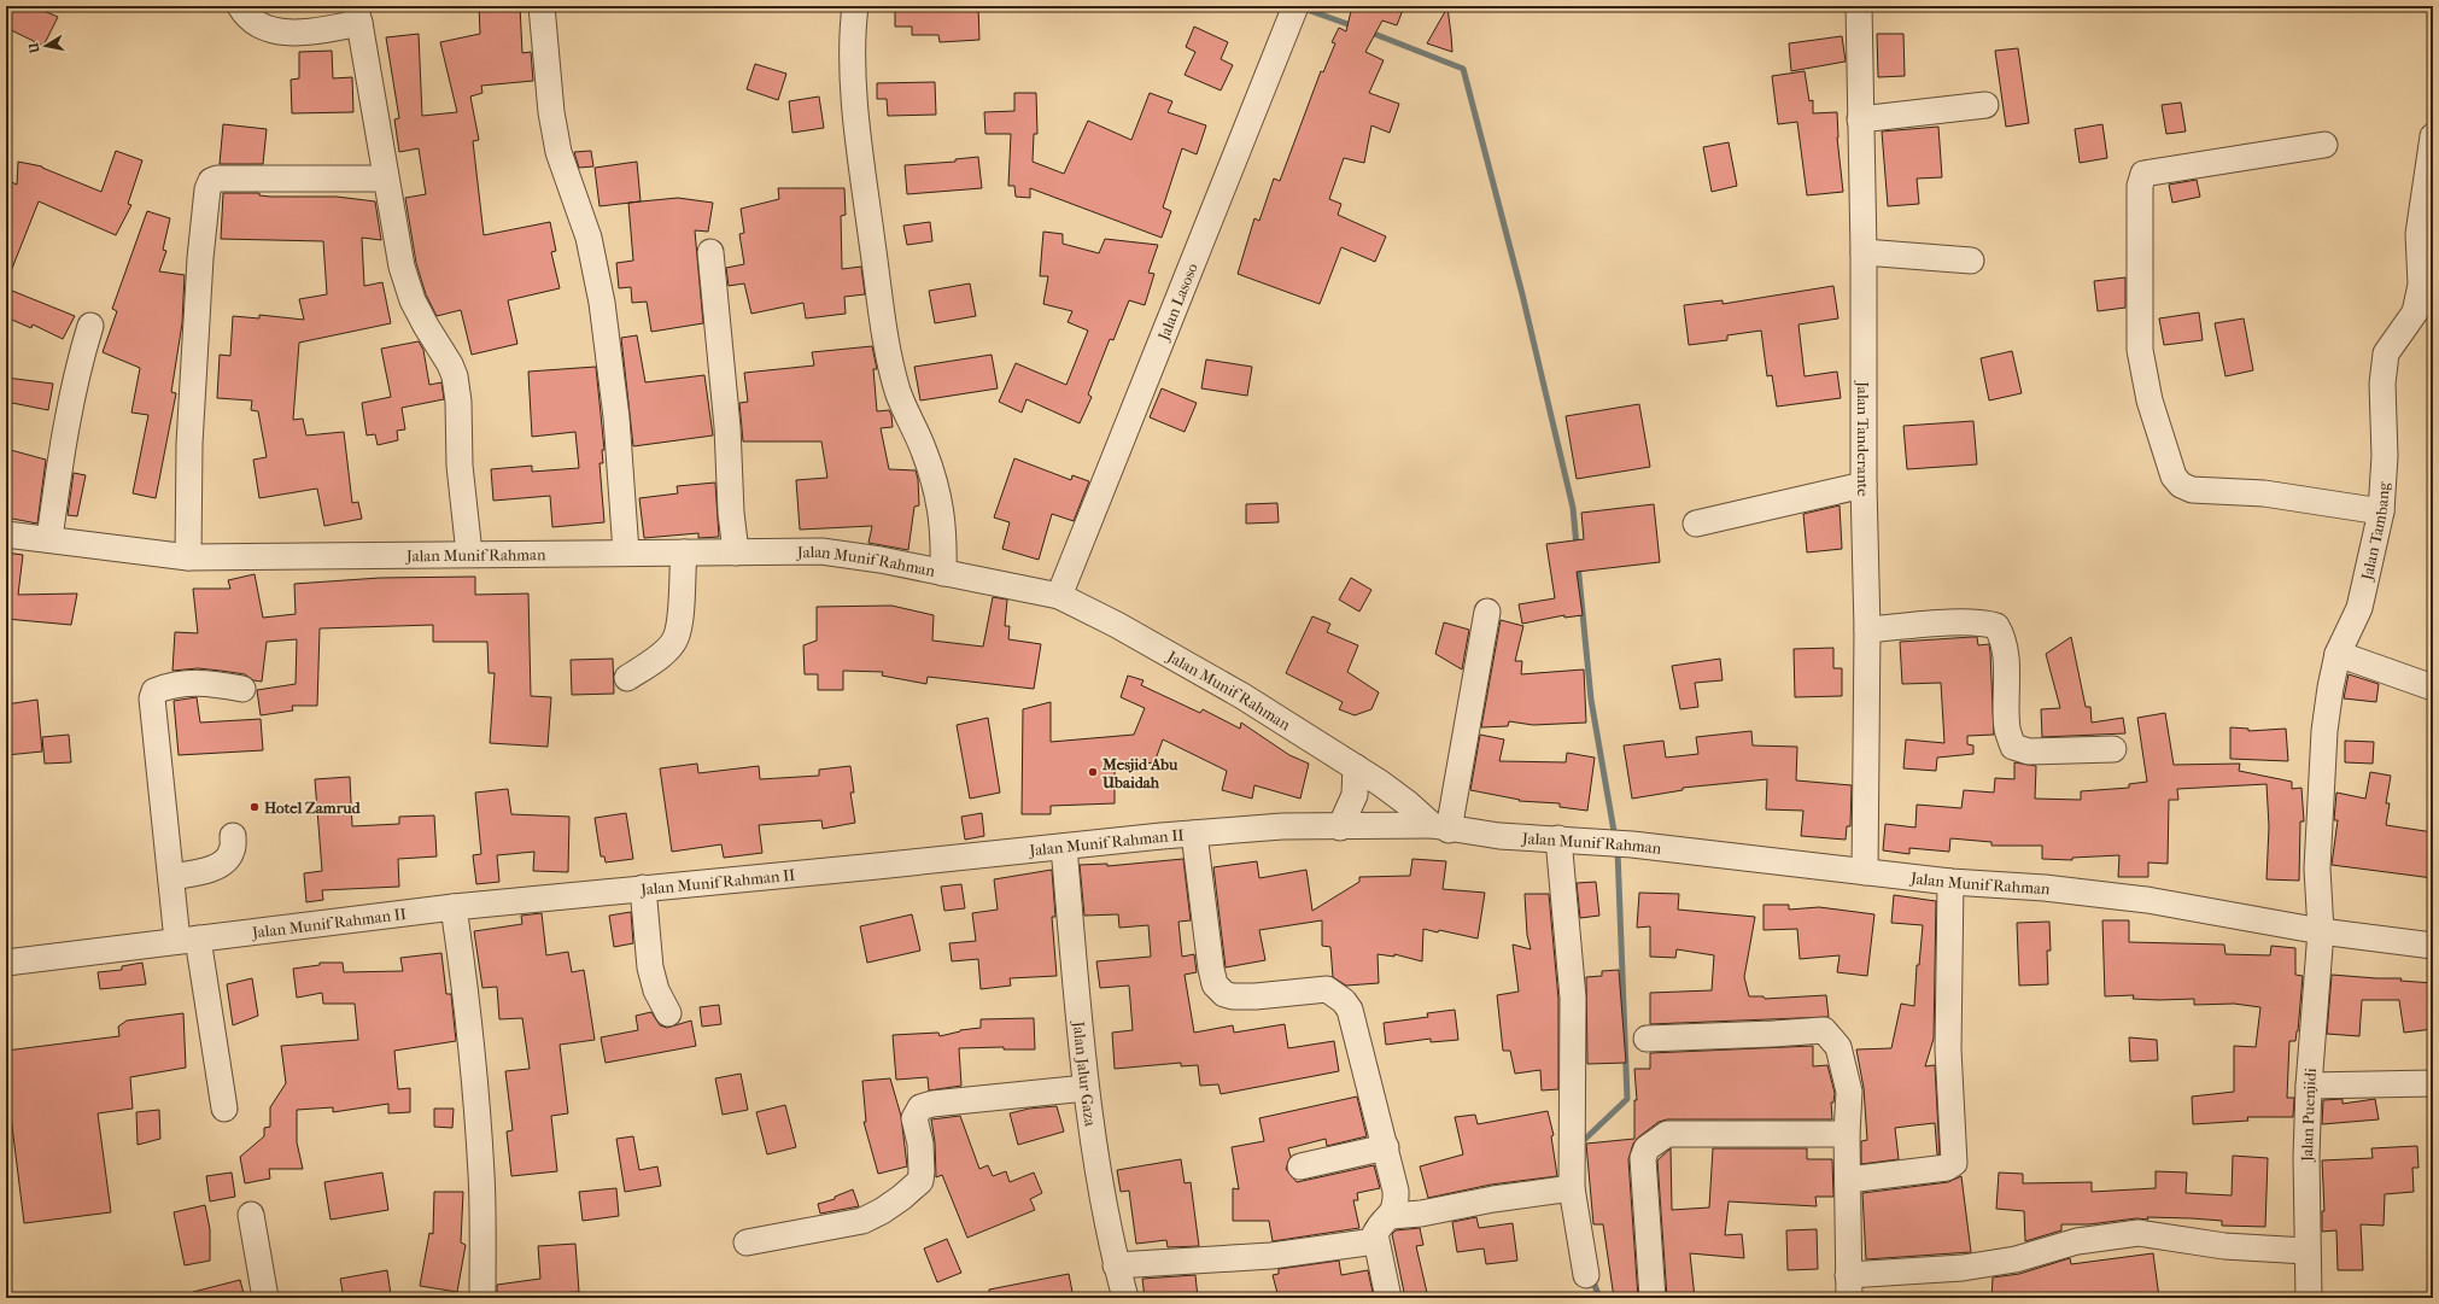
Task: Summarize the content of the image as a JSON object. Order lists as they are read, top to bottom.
{
  "streets": {
    "street": [
      "Jalan Lasoso",
      "Jalan Tanderante",
      "Jalan Tambang",
      "Jalan Munif Rahman",
      "Jalan Munif Rahman II",
      "Jalan Jalur Gaza",
      "Jalan Puenjidi"
    ]
  },
  "crossings": [
    ["Jalan Lasoso", "Jalan Munif Rahman"],
    ["Jalan Tanderante", "Jalan Munif Rahman"],
    ["Jalan Tambang", "Jalan Munif Rahman"],
    ["Jalan Tambang", "Jalan Puenjidi"],
    ["Jalan Munif Rahman", "Jalan Munif Rahman II"],
    ["Jalan Munif Rahman", "Jalan Puenjidi"],
    ["Jalan Munif Rahman II", "Jalan Jalur Gaza"]
  ],
  "places": ["Mesjid Abu Ubaidah", "Hotel Zamrud"],
  "north": "left"
}
